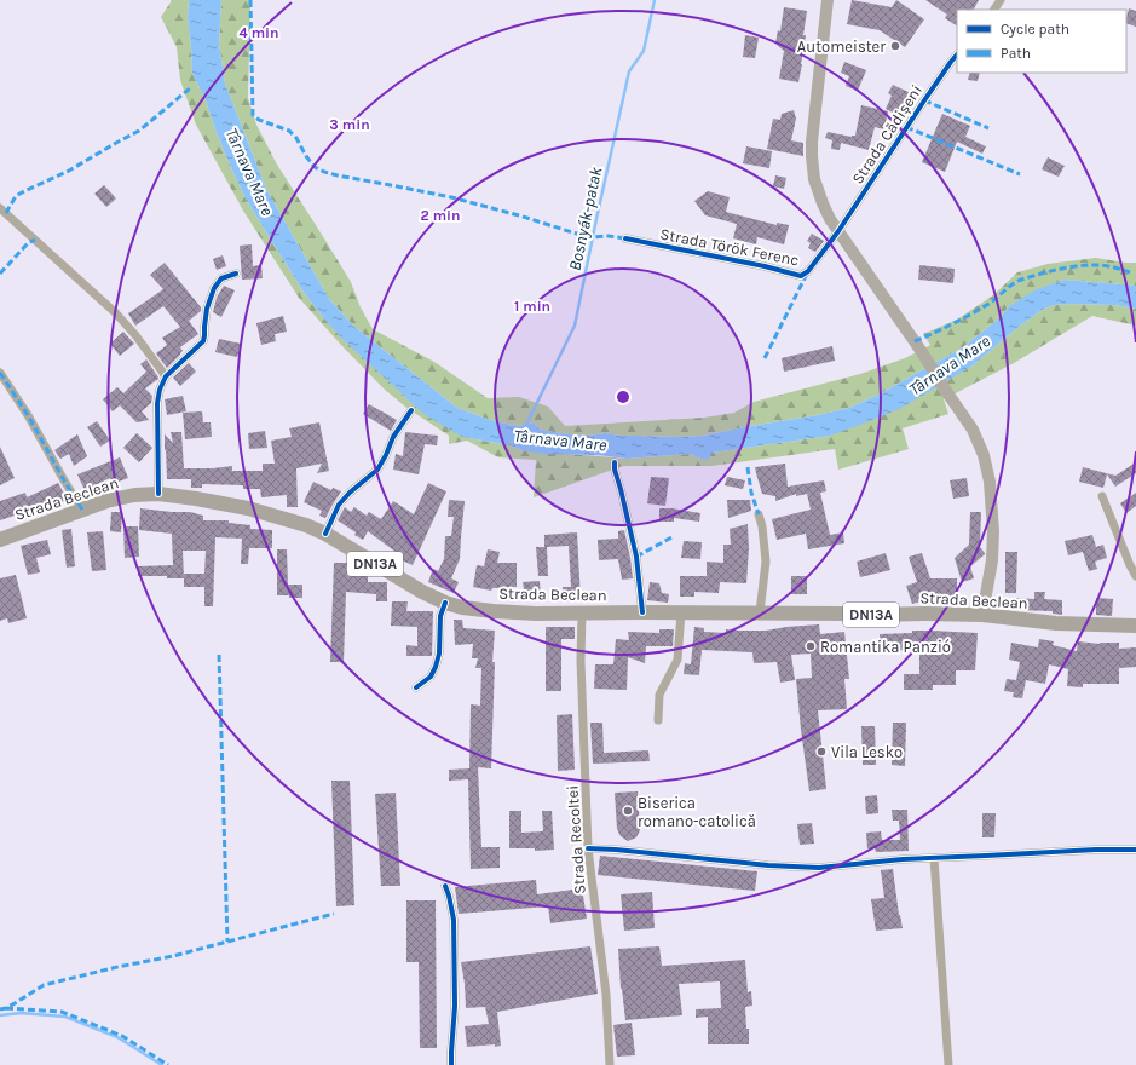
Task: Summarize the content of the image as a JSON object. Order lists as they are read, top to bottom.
{
  "streets": {
    "main road": ["Strada Beclean", "DN13A"],
    "street": ["Strada Cădișeni", "Strada Török Ferenc", "Strada Recoltei"]
  },
  "crossings": [
    ["Strada Cădișeni", "Strada Török Ferenc"],
    ["Strada Beclean", "Strada Recoltei"]
  ],
  "water": ["Târnava Mare", "Bosnyák-patak"],
  "places": [
    "Automeister",
    "Romantika Panzió",
    "Vila Lesko",
    "Biserica romano-catolică"
  ],
  "legend": ["Cycle path", "Path"],
  "rings": [
    "4 min",
    "3 min",
    "2 min",
    "1 min"
  ]
}
